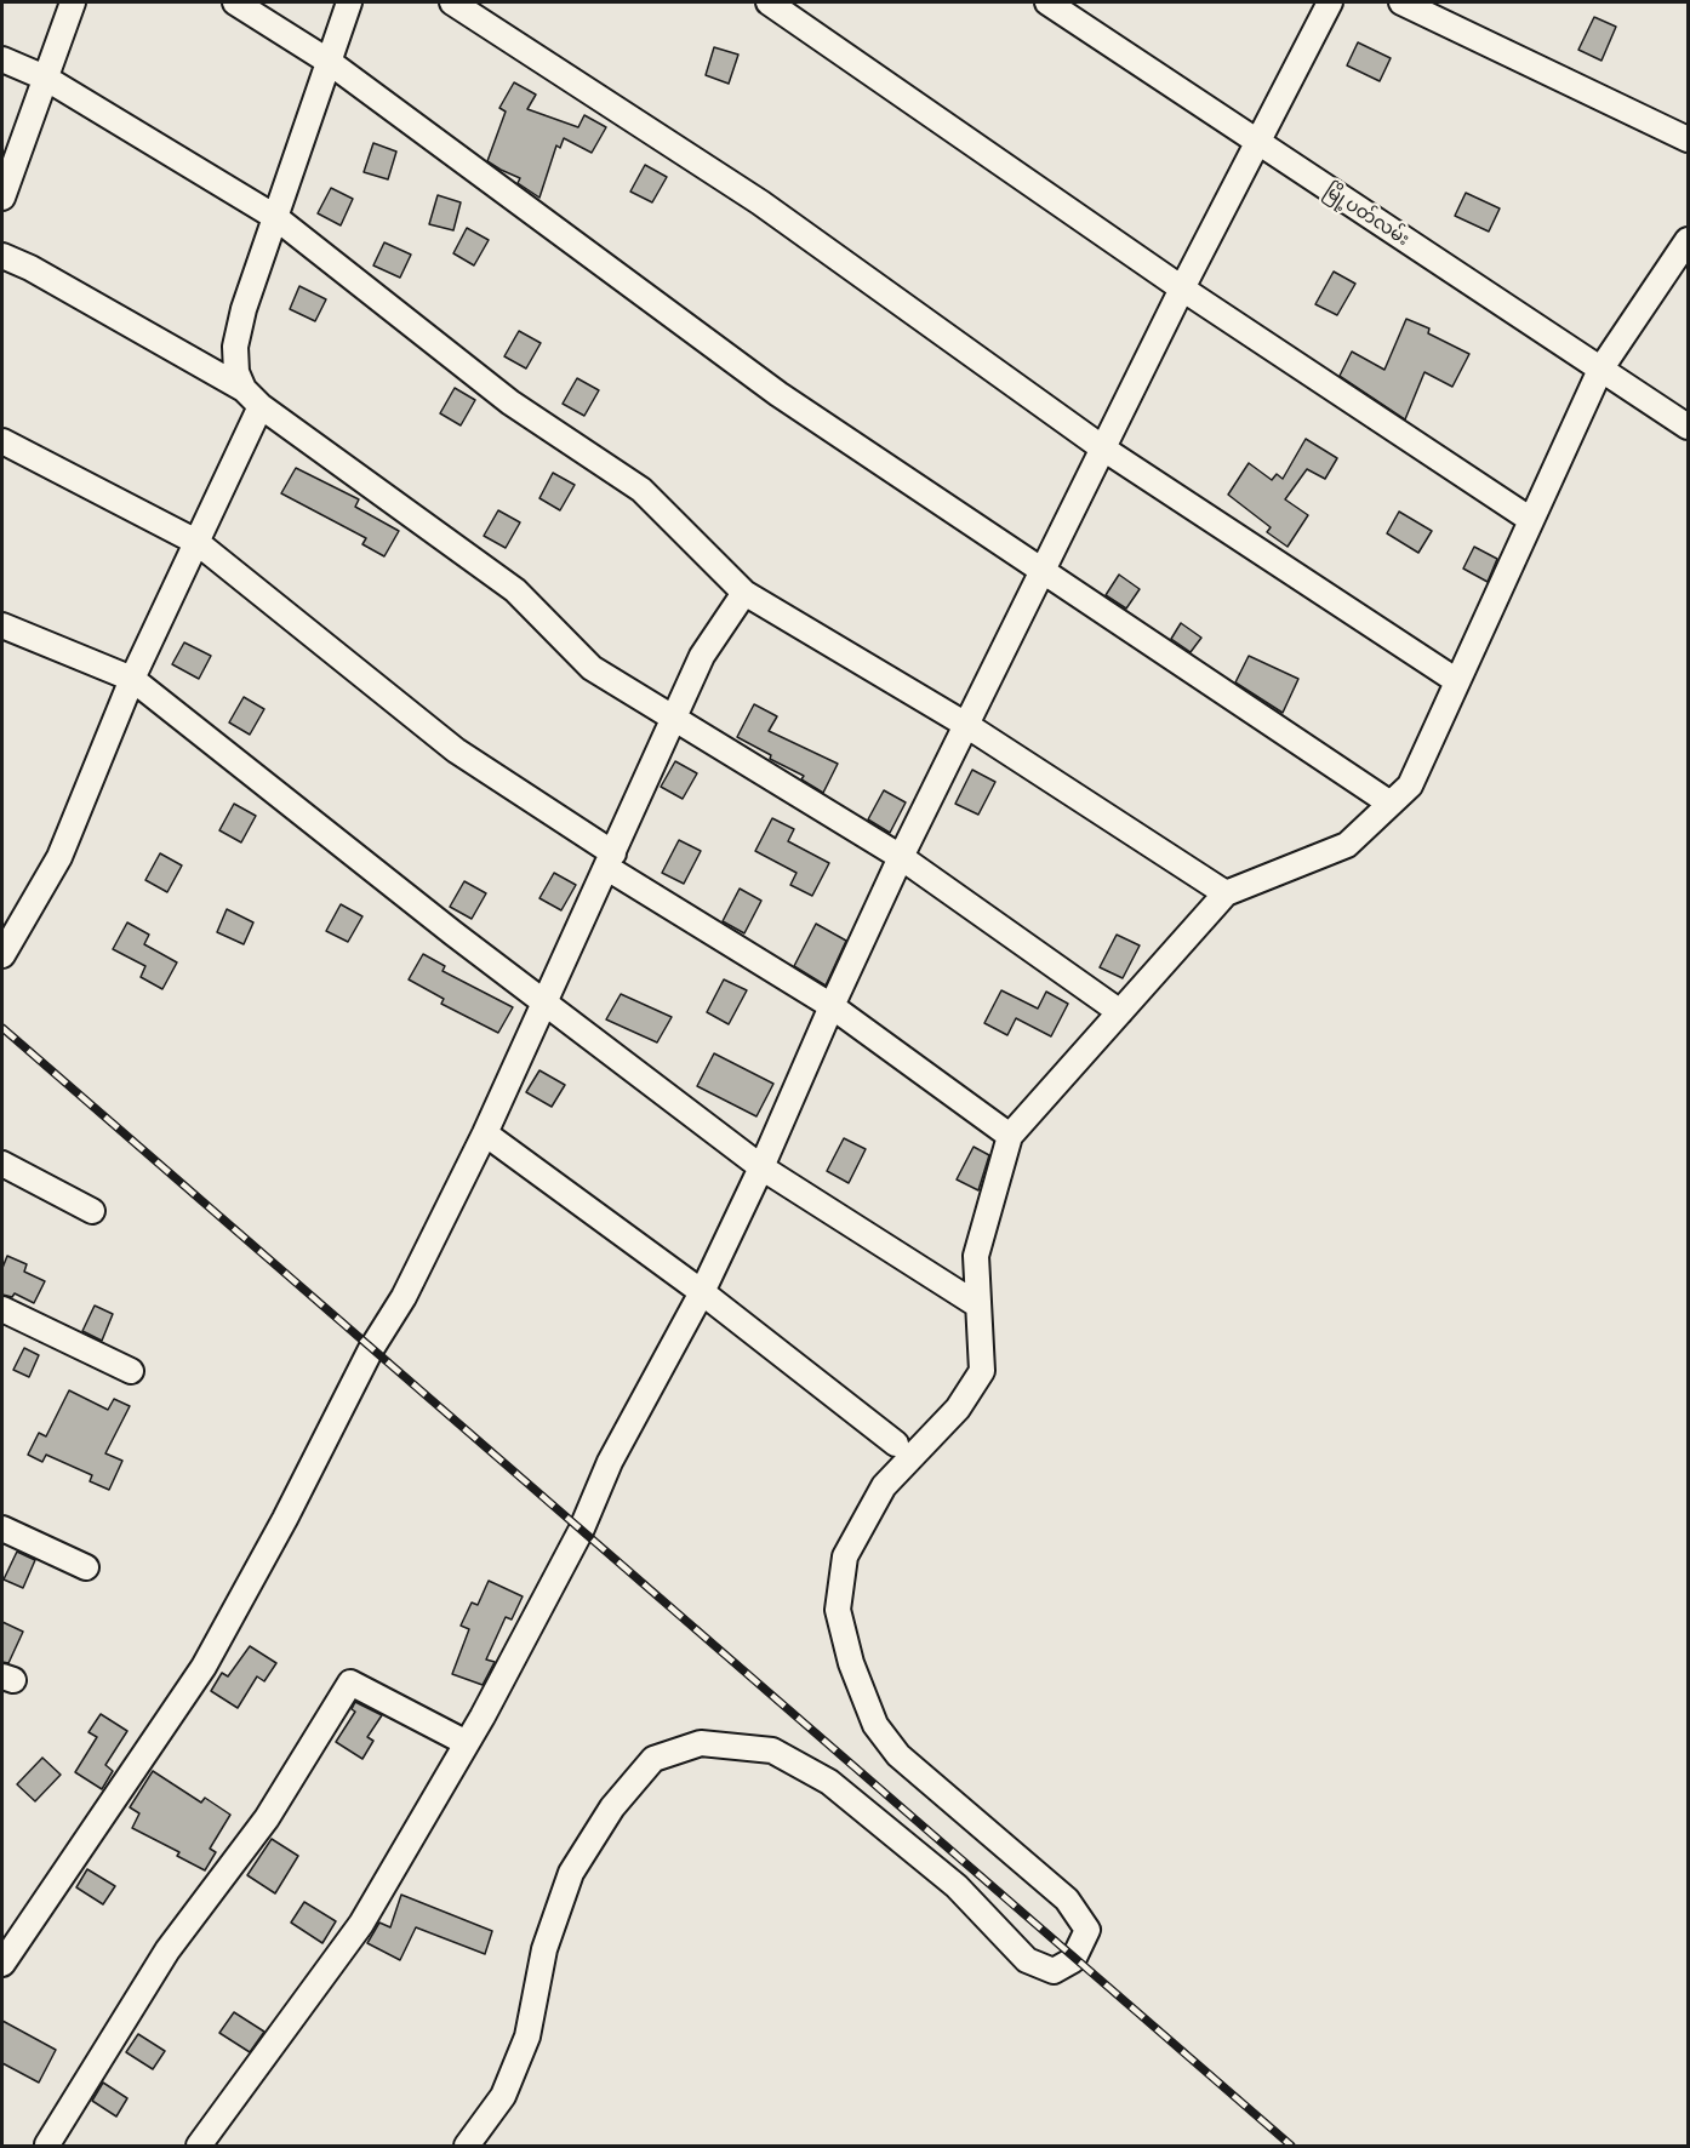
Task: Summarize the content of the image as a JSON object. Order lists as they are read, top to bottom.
{
  "streets": {
    "street": ["မြို့ပတ်လမ်း"]
  }
}
